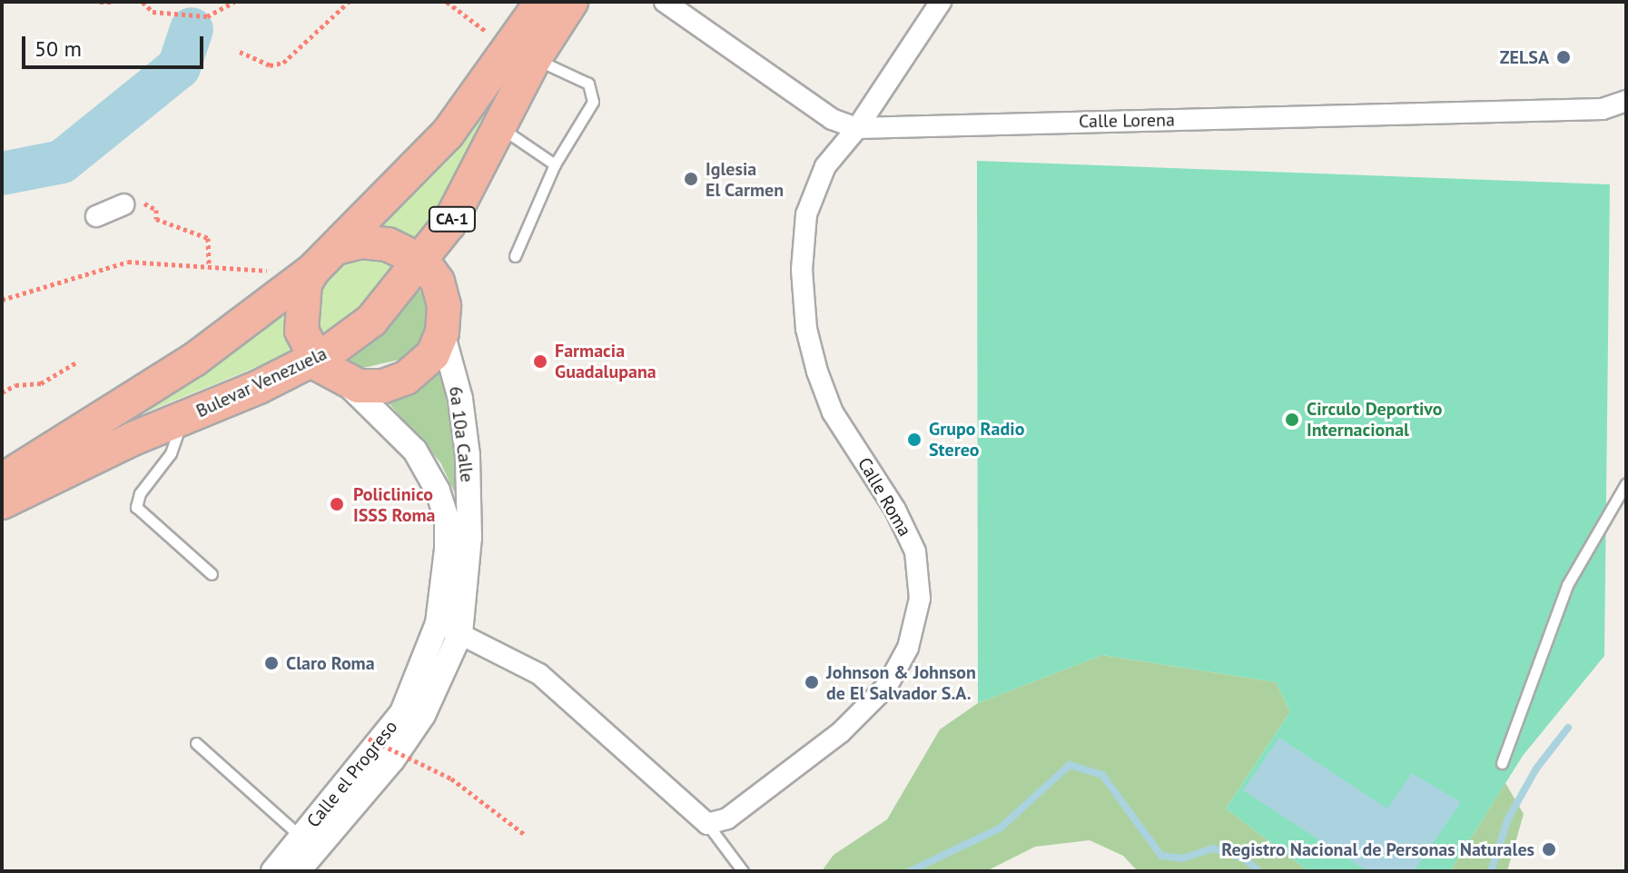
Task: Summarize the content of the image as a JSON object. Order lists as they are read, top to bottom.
{
  "streets": {
    "highway": ["CA-1", "Bulevar Venezuela"],
    "street": [
      "Calle Lorena",
      "6a 10a Calle",
      "Calle Roma",
      "Calle el Progreso"
    ]
  },
  "crossings": [
    ["Calle Lorena", "Calle Roma"],
    ["CA-1", "Bulevar Venezuela"],
    ["6a 10a Calle", "Calle el Progreso"]
  ],
  "places": [
    "ZELSA",
    "Iglesia El Carmen",
    "Farmacia Guadalupana",
    "Circulo Deportivo Internacional",
    "Grupo Radio Stereo",
    "Policlinico ISSS Roma",
    "Claro Roma",
    "Johnson & Johnson de El Salvador S.A.",
    "Registro Nacional de Personas Naturales"
  ],
  "scale_bar": "50 m"
}
